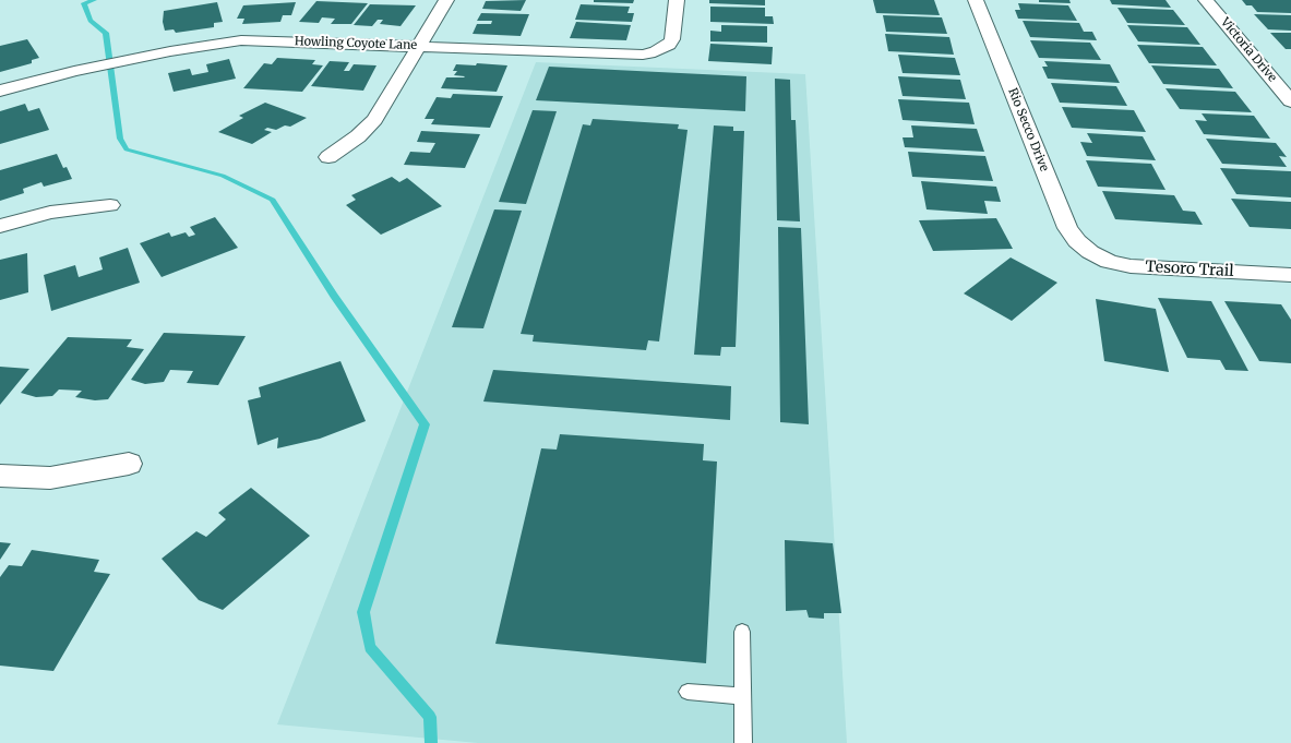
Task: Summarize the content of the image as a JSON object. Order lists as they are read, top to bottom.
{
  "streets": {
    "street": [
      "Howling Coyote Lane",
      "Victoria Drive",
      "Rio Secco Drive",
      "Tesoro Trail"
    ]
  },
  "crossings": [
    ["Rio Secco Drive", "Tesoro Trail"]
  ]
}
